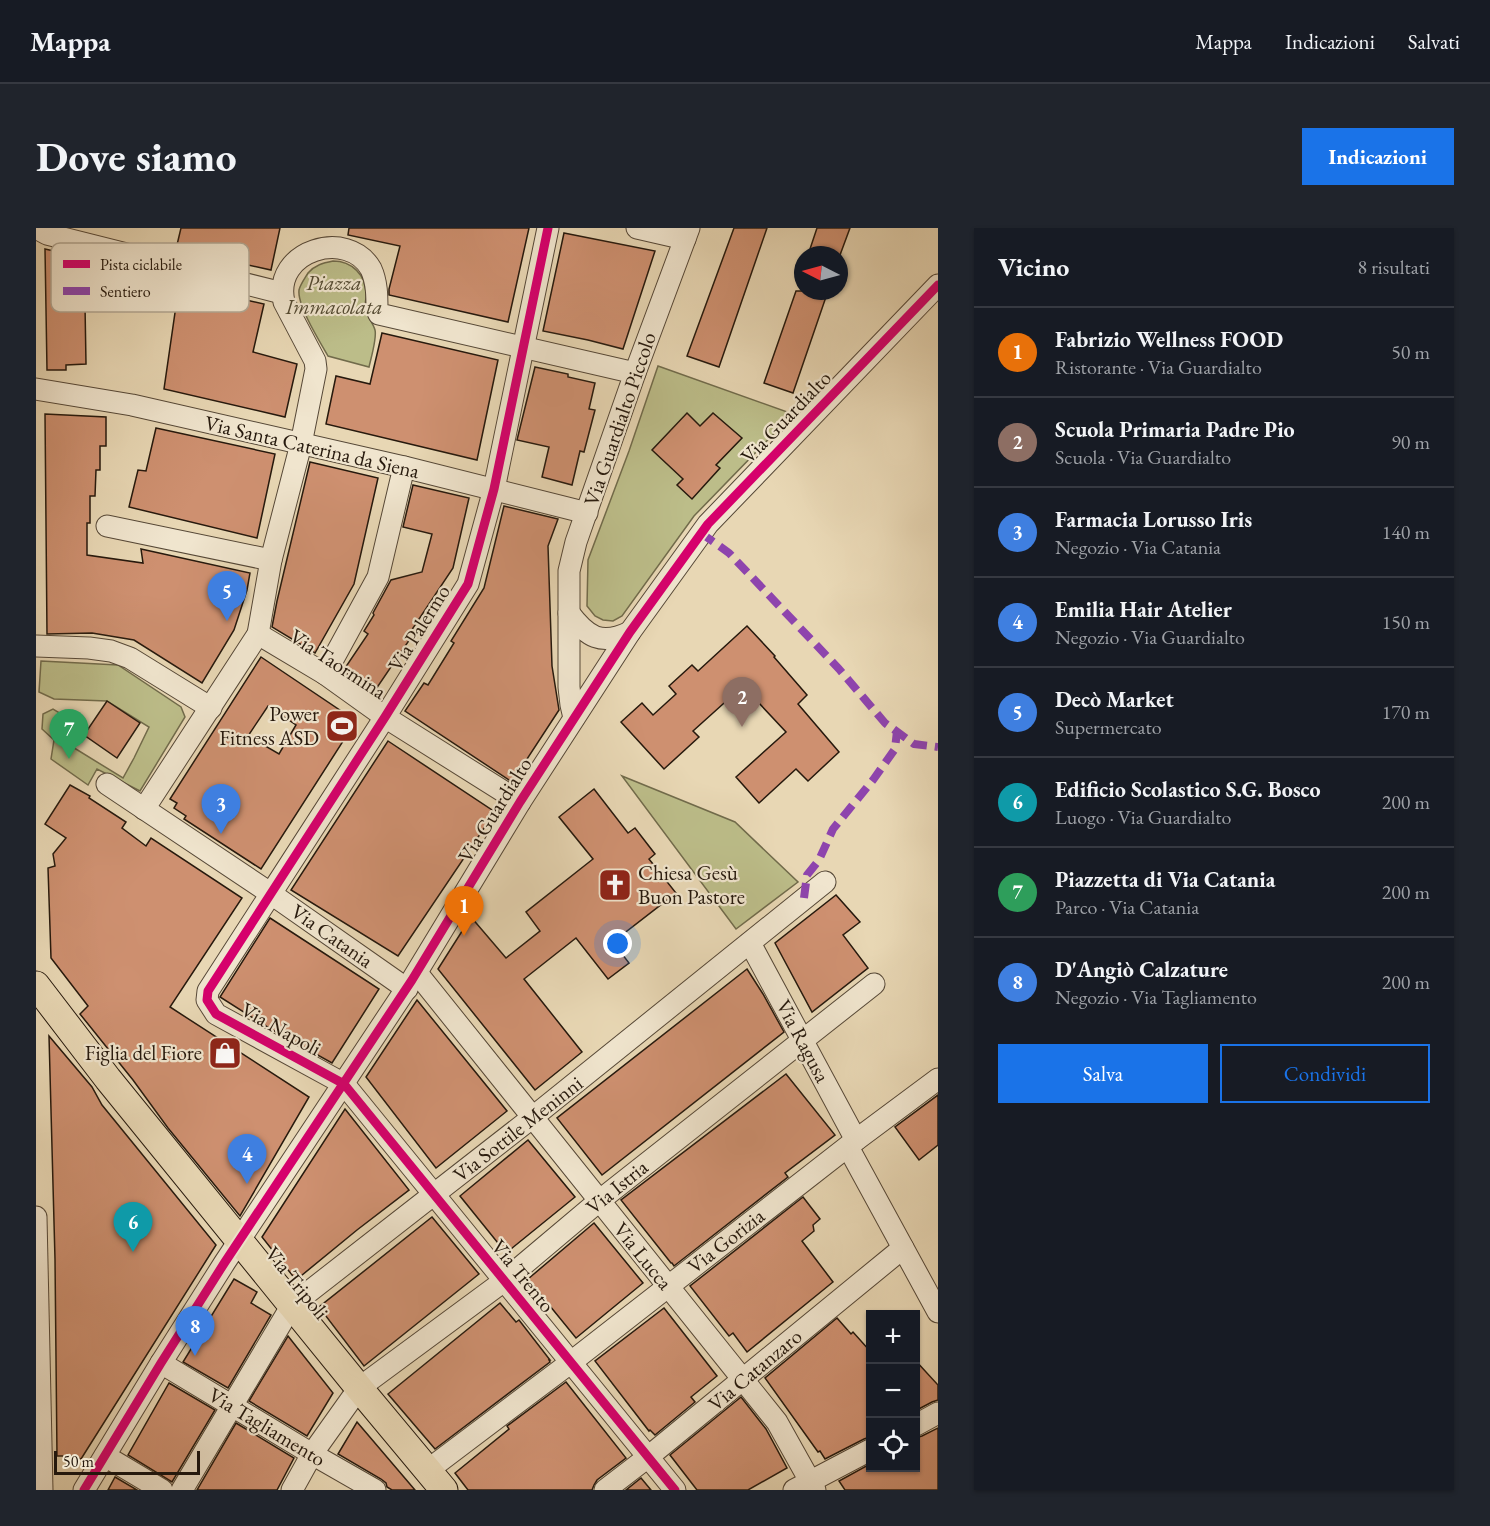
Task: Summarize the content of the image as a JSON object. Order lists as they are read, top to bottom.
{
  "streets": {
    "main road": ["Via Tripoli"],
    "street": [
      "Via Guardialto",
      "Via Guardialto Piccolo",
      "Via Santa Caterina da Siena",
      "Via Palermo",
      "Via Taormina",
      "Via Catania",
      "Via Napoli",
      "Via Ragusa",
      "Via Sottile Meninni",
      "Via Istria",
      "Via Gorizia",
      "Via Lucca",
      "Via Trento",
      "Via Catanzaro",
      "Via Tagliamento"
    ]
  },
  "crossings": [
    ["Via Guardialto", "Via Guardialto Piccolo"],
    ["Via Guardialto", "Via Taormina"],
    ["Via Guardialto", "Via Catania"],
    ["Via Guardialto", "Via Napoli"],
    ["Via Guardialto", "Via Lucca"],
    ["Via Guardialto", "Via Trento"],
    ["Via Guardialto", "Via Tripoli"],
    ["Via Guardialto", "Via Tagliamento"],
    ["Via Guardialto Piccolo", "Via Santa Caterina da Siena"],
    ["Via Santa Caterina da Siena", "Via Palermo"],
    ["Via Palermo", "Via Taormina"],
    ["Via Palermo", "Via Catania"],
    ["Via Palermo", "Via Napoli"],
    ["Via Catania", "Via Lucca"],
    ["Via Napoli", "Via Trento"],
    ["Via Ragusa", "Via Sottile Meninni"],
    ["Via Ragusa", "Via Istria"],
    ["Via Ragusa", "Via Gorizia"],
    ["Via Ragusa", "Via Catanzaro"],
    ["Via Sottile Meninni", "Via Lucca"],
    ["Via Sottile Meninni", "Via Trento"],
    ["Via Sottile Meninni", "Via Tripoli"],
    ["Via Sottile Meninni", "Via Tagliamento"],
    ["Via Istria", "Via Lucca"],
    ["Via Istria", "Via Trento"],
    ["Via Istria", "Via Tripoli"],
    ["Via Istria", "Via Tagliamento"],
    ["Via Gorizia", "Via Lucca"],
    ["Via Gorizia", "Via Trento"],
    ["Via Gorizia", "Via Tripoli"],
    ["Via Lucca", "Via Catanzaro"],
    ["Via Trento", "Via Catanzaro"]
  ],
  "parks": ["Piazza Immacolata"],
  "places": {
    "sports": ["Power Fitness ASD"],
    "church": ["Chiesa Gesù Buon Pastore"],
    "shop": ["Figlia del Fiore"]
  },
  "legend": ["Pista ciclabile", "Sentiero"],
  "scale_bar": "50 m",
  "north": "left",
  "page": {
    "header": "Mappa",
    "nav": ["Mappa", "Indicazioni", "Salvati"],
    "buttons": [
      "Indicazioni",
      ["Salva", "Condividi"]
    ],
    "title": "Dove siamo",
    "heading": ["Vicino", "8 risultati"],
    "list": [
      {
        "mark": "1",
        "name": "Fabrizio Wellness FOOD",
        "note": "Ristorante · Via Guardialto",
        "value": "50 m"
      },
      {
        "mark": "2",
        "name": "Scuola Primaria Padre Pio",
        "note": "Scuola · Via Guardialto",
        "value": "90 m"
      },
      {
        "mark": "3",
        "name": "Farmacia Lorusso Iris",
        "note": "Negozio · Via Catania",
        "value": "140 m"
      },
      {
        "mark": "4",
        "name": "Emilia Hair Atelier",
        "note": "Negozio · Via Guardialto",
        "value": "150 m"
      },
      {
        "mark": "5",
        "name": "Decò Market",
        "note": "Supermercato",
        "value": "170 m"
      },
      {
        "mark": "6",
        "name": "Edificio Scolastico S.G. Bosco",
        "note": "Luogo · Via Guardialto",
        "value": "200 m"
      },
      {
        "mark": "7",
        "name": "Piazzetta di Via Catania",
        "note": "Parco · Via Catania",
        "value": "200 m"
      },
      {
        "mark": "8",
        "name": "D'Angiò Calzature",
        "note": "Negozio · Via Tagliamento",
        "value": "200 m"
      }
    ],
    "pins": [
      "5",
      "2",
      "7",
      "3",
      "1",
      "4",
      "6",
      "8"
    ],
    "map_buttons": ["+", "−"],
    "scale": "50 m"
  }
}
